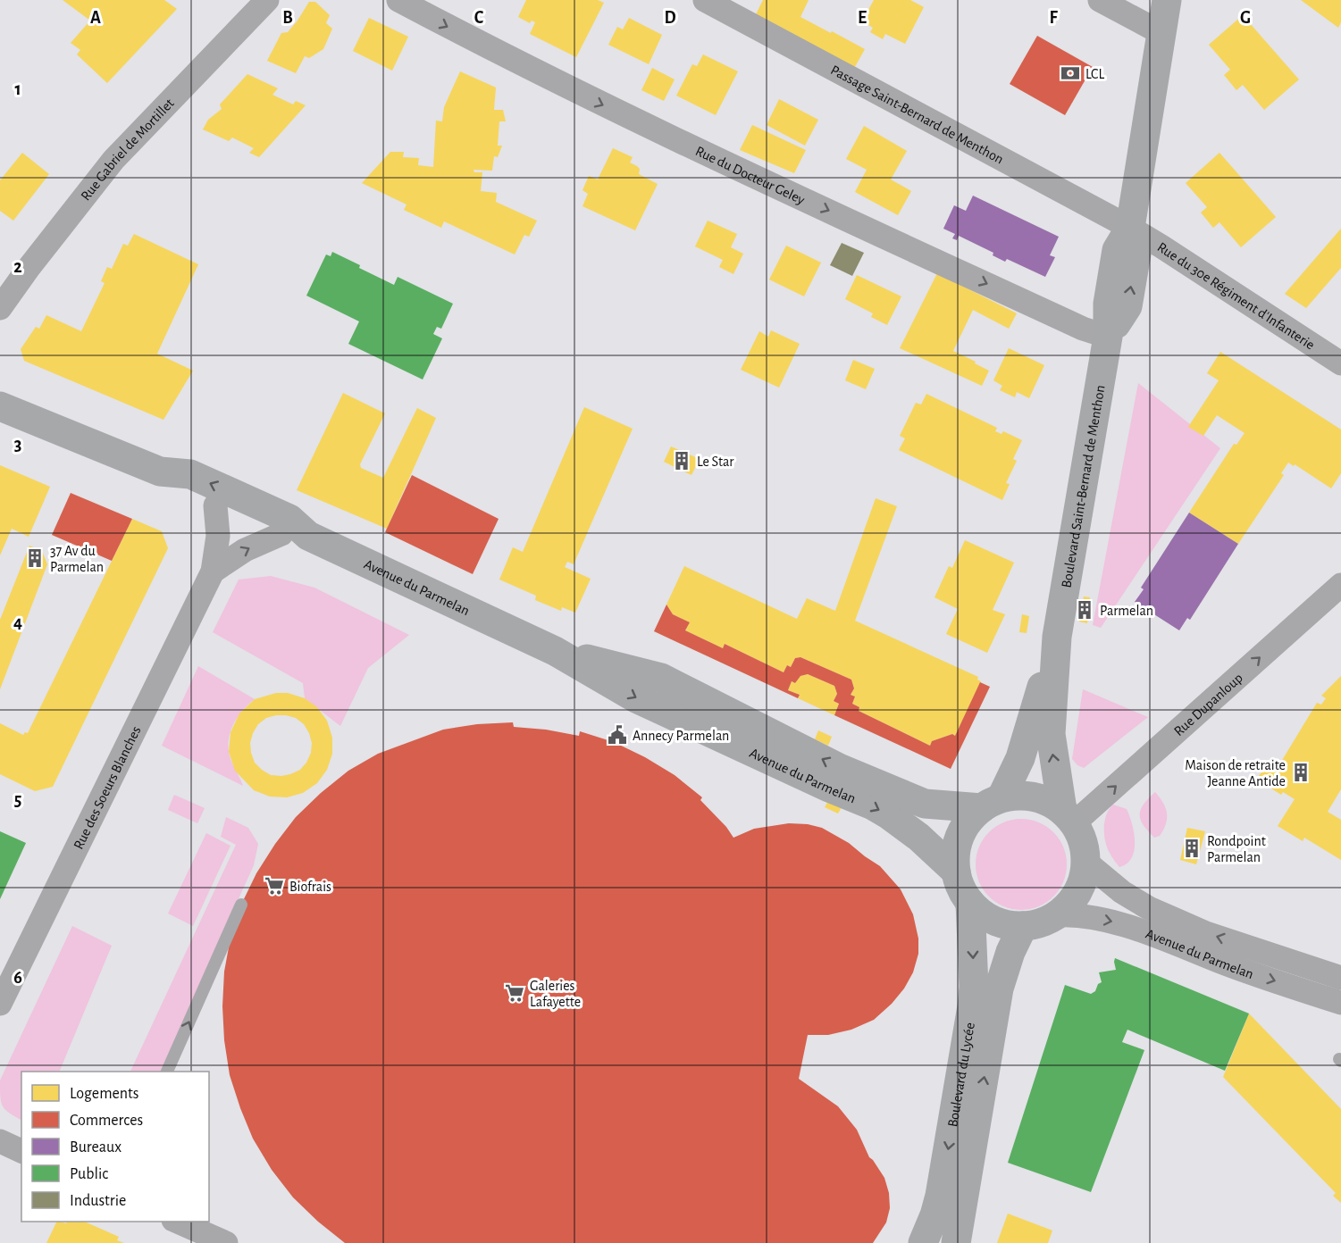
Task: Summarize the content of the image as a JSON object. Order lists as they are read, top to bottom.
{
  "streets": {
    "main road": ["Boulevard Saint-Bernard de Menthon", "Avenue du Parmelan", "Boulevard du Lycée"],
    "street": [
      "Passage Saint-Bernard de Menthon",
      "Rue Gabriel de Mortillet",
      "Rue du Docteur Geley",
      "Rue du 30e Régiment d'Infanterie",
      "Rue Dupanloup",
      "Rue des Soeurs Blanches"
    ]
  },
  "crossings": [
    ["Passage Saint-Bernard de Menthon", "Rue du 30e Régiment d'Infanterie"],
    ["Passage Saint-Bernard de Menthon", "Boulevard Saint-Bernard de Menthon"],
    ["Rue du Docteur Geley", "Boulevard Saint-Bernard de Menthon"],
    ["Rue du 30e Régiment d'Infanterie", "Boulevard Saint-Bernard de Menthon"],
    ["Boulevard Saint-Bernard de Menthon", "Avenue du Parmelan"],
    ["Boulevard Saint-Bernard de Menthon", "Rue Dupanloup"],
    ["Boulevard Saint-Bernard de Menthon", "Boulevard du Lycée"],
    ["Avenue du Parmelan", "Rue Dupanloup"],
    ["Avenue du Parmelan", "Rue des Soeurs Blanches"],
    ["Avenue du Parmelan", "Boulevard du Lycée"],
    ["Rue Dupanloup", "Boulevard du Lycée"]
  ],
  "one_way": ["Rue du Docteur Geley", "Rue Dupanloup"],
  "places": {
    "bank": ["LCL"],
    "building": [
      "Le Star",
      "37 Av du Parmelan",
      "Parmelan",
      "Maison de retraite Jeanne Antide",
      "Rondpoint Parmelan"
    ],
    "public building": ["Annecy Parmelan"],
    "supermarket": ["Biofrais", "Galeries Lafayette"]
  },
  "legend": [
    "Logements",
    "Commerces",
    "Bureaux",
    "Public",
    "Industrie"
  ],
  "grid": {
    "columns": [
      "A",
      "B",
      "C",
      "D",
      "E",
      "F",
      "G"
    ],
    "rows": [
      "1",
      "2",
      "3",
      "4",
      "5",
      "6"
    ]
  }
}
